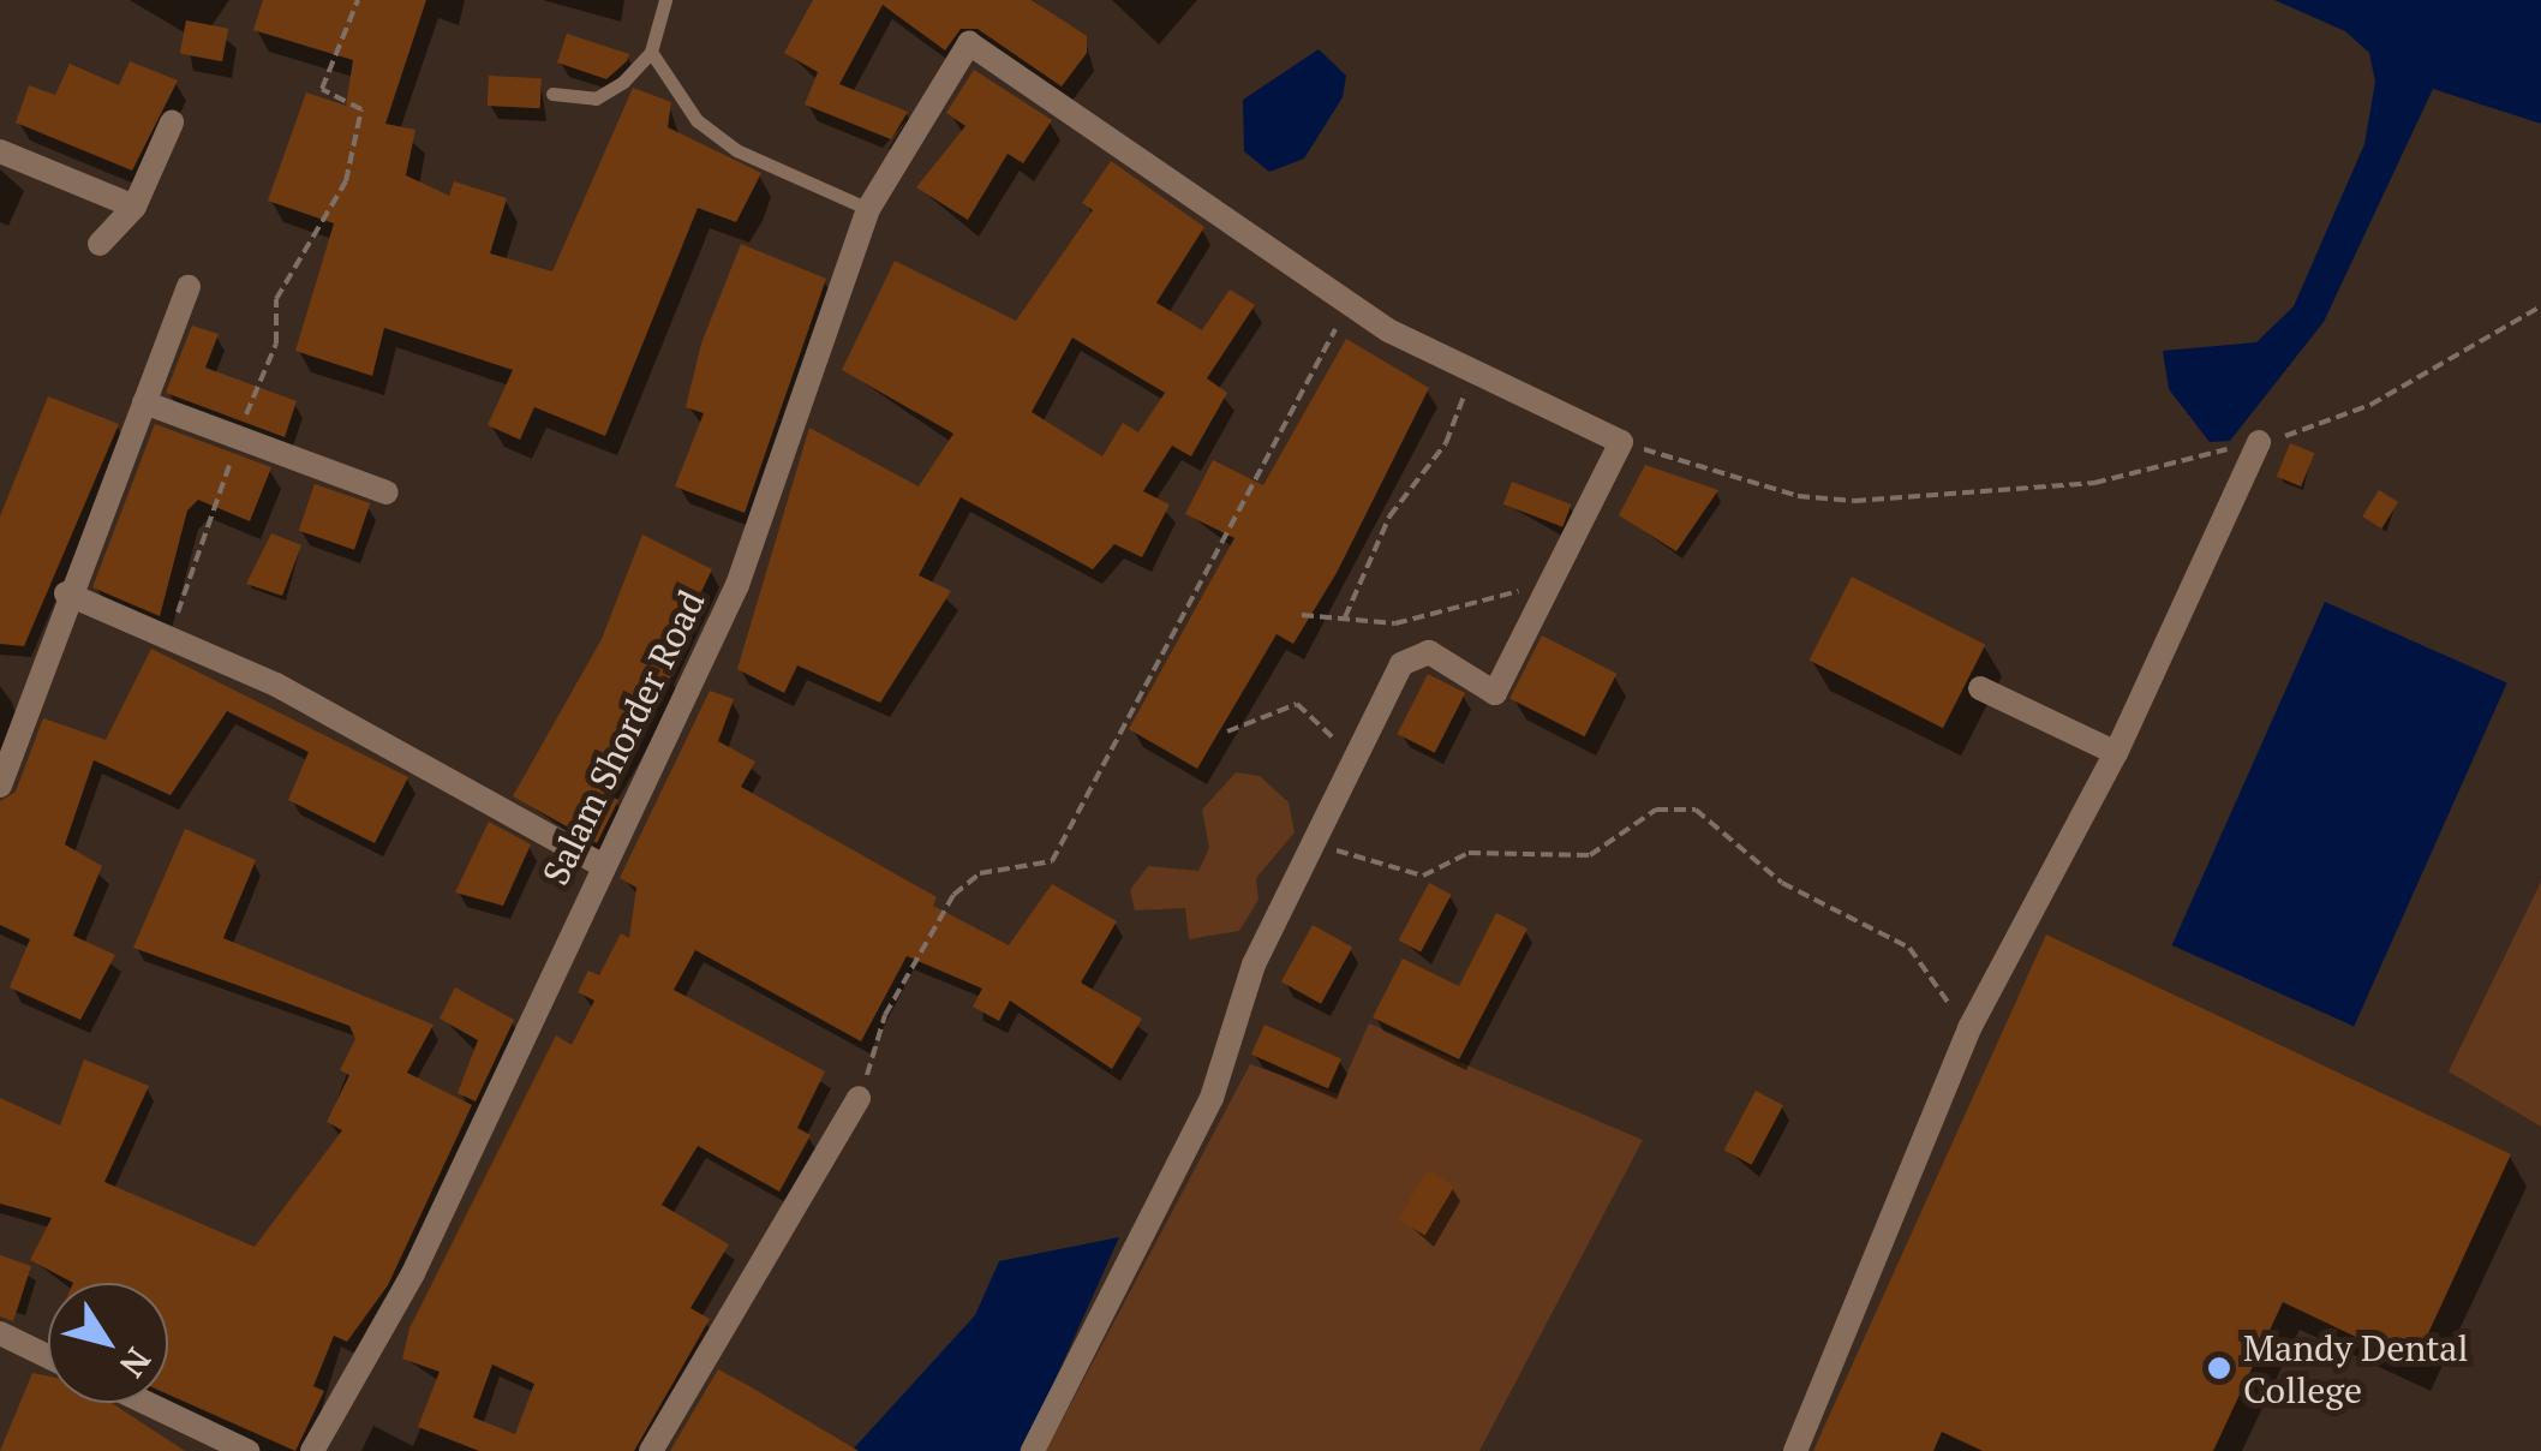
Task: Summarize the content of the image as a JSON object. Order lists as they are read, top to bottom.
{
  "streets": {
    "street": ["Salam Shorder Road"]
  },
  "places": ["Mandy Dental College"],
  "north": "bottom right"
}
